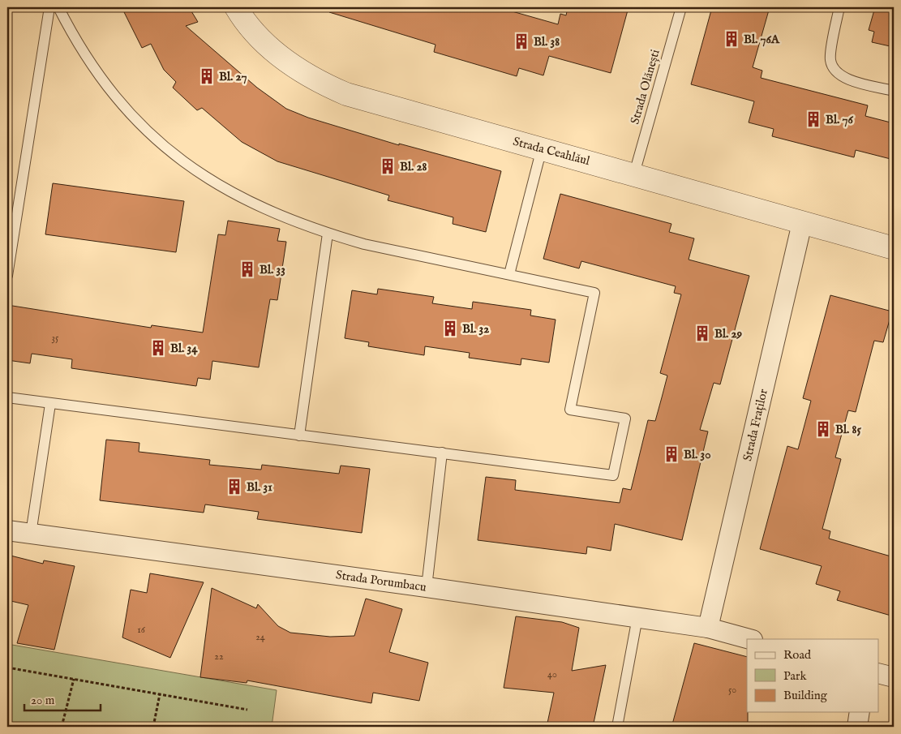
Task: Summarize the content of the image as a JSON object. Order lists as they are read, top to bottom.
{
  "streets": {
    "street": ["Strada Ceahlăul", "Strada Fraților", "Strada Porumbacu"],
    "lane": ["Strada Olănești"]
  },
  "crossings": [
    ["Strada Olănești", "Strada Ceahlăul"],
    ["Strada Ceahlăul", "Strada Fraților"],
    ["Strada Fraților", "Strada Porumbacu"]
  ],
  "places": {
    "building": [
      "Bl. 76A",
      "Bl. 38",
      "Bl. 27",
      "Bl. 76",
      "Bl. 28",
      "Bl. 33",
      "Bl. 32",
      "Bl. 29",
      "Bl. 34",
      "Bl. 85",
      "Bl. 30",
      "Bl. 31"
    ]
  },
  "house_numbers": [
    "35",
    "16",
    "24",
    "22",
    "40",
    "50"
  ],
  "legend": ["Road", "Park", "Building"],
  "scale_bar": "20 m"
}
